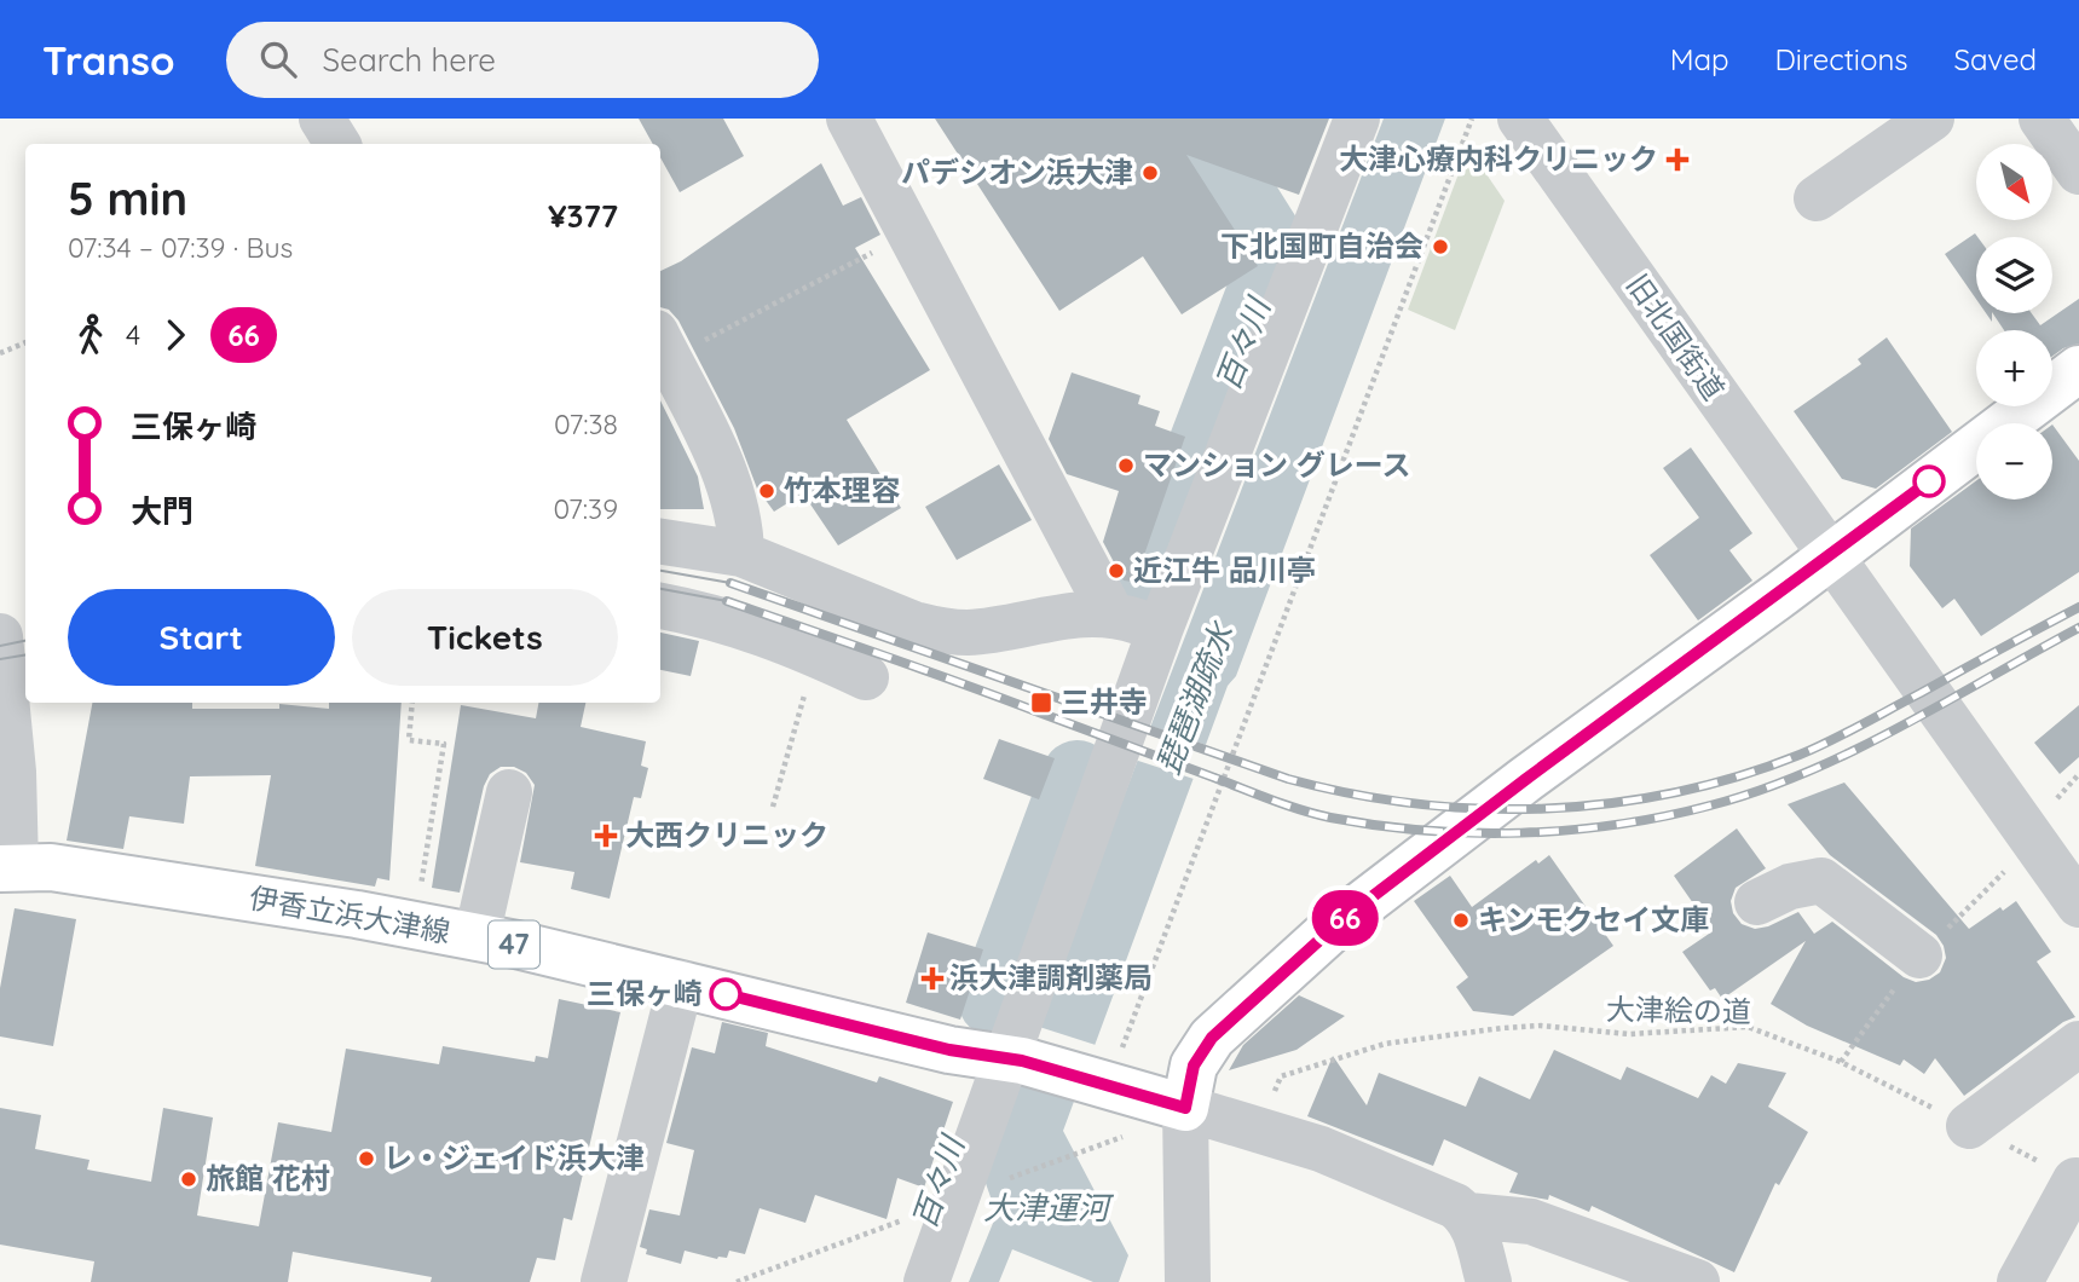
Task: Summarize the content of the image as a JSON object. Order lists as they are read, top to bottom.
{
  "streets": {
    "main road": ["伊香立浜大津線", "47"],
    "street": ["旧北国街道"],
    "path": ["大津絵の道"]
  },
  "water": ["百々川", "琵琶湖疏水", "大津運河"],
  "places": {
    "health": ["大津心療内科クリニック", "大西クリニック", "浜大津調剤薬局"],
    "other": [
      "パデシオン浜大津",
      "下北国町自治会",
      "マンション グレース",
      "竹本理容",
      "近江牛 品川亭",
      "キンモクセイ文庫",
      "三保ヶ崎",
      "レ・ジェイド浜大津",
      "旅館 花村"
    ],
    "transit": ["三井寺"]
  },
  "lines": ["bus line 66"],
  "north": "bottom right",
  "page": {
    "header": "Transo",
    "search": "Search here",
    "nav": ["Map", "Directions", "Saved"],
    "on_map": "66",
    "map_buttons": ["+", "−"],
    "heading": ["5 min", "07:34 – 07:39 · Bus", "¥377"],
    "legs": ["4", "66"],
    "list": [
      {
        "name": "三保ヶ崎",
        "value": "07:38"
      },
      {
        "name": "大門",
        "value": "07:39"
      }
    ],
    "buttons": ["Start", "Tickets"]
  }
}
